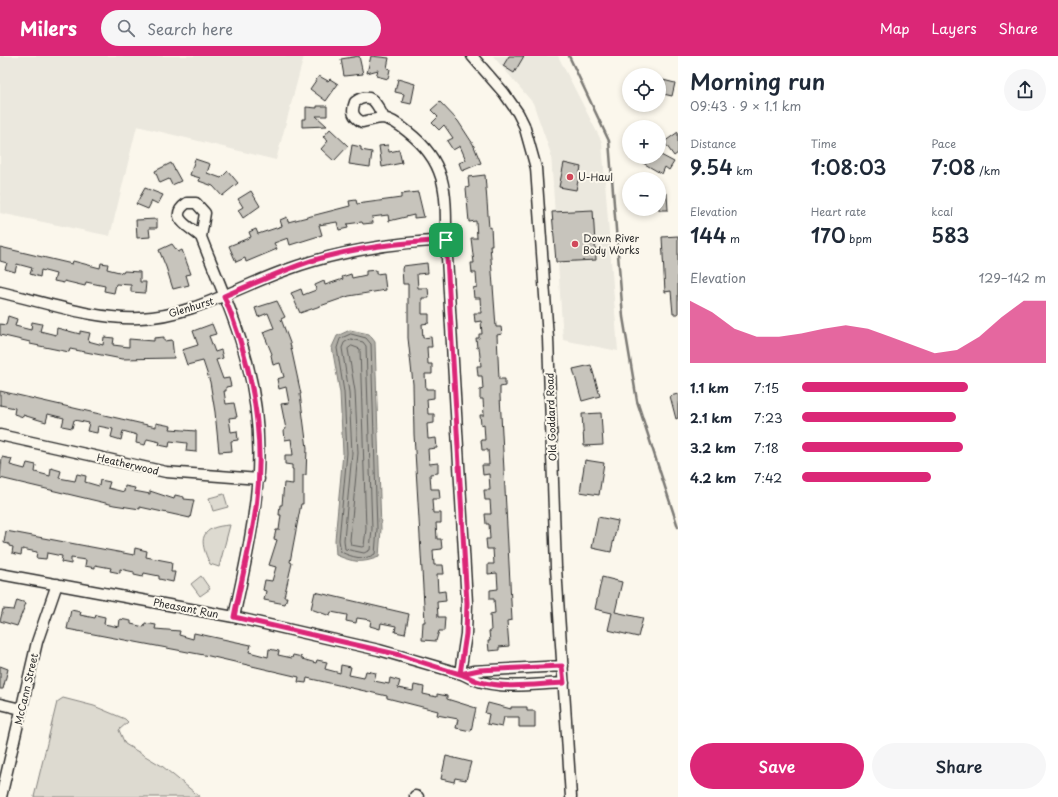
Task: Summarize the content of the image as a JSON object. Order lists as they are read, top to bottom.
{
  "streets": {
    "street": [
      "Glenhurst",
      "Old Goddard Road",
      "Heatherwood",
      "Pheasant Run",
      "McCann Street"
    ]
  },
  "crossings": [
    ["Old Goddard Road", "Pheasant Run"],
    ["Pheasant Run", "McCann Street"]
  ],
  "places": ["U-Haul", "Down River Body Works"],
  "page": {
    "header": "Milers",
    "search": "Search here",
    "nav": ["Map", "Layers", "Share"],
    "heading": ["Morning run", "09:43 · 9 × 1.1 km"],
    "map_buttons": ["+", "−"],
    "stats": [
      ["Distance", "9.54 km"],
      ["Time", "1:08:03"],
      ["Pace", "7:08 /km"],
      ["Elevation", "144 m"],
      ["Heart rate", "170 bpm"],
      ["kcal", "583"]
    ],
    "chart": ["Elevation", "129–142 m"],
    "list": [
      {
        "name": "1.1 km",
        "note": "7:15"
      },
      {
        "name": "2.1 km",
        "note": "7:23"
      },
      {
        "name": "3.2 km",
        "note": "7:18"
      },
      {
        "name": "4.2 km",
        "note": "7:42"
      }
    ],
    "buttons": ["Save", "Share"]
  }
}
